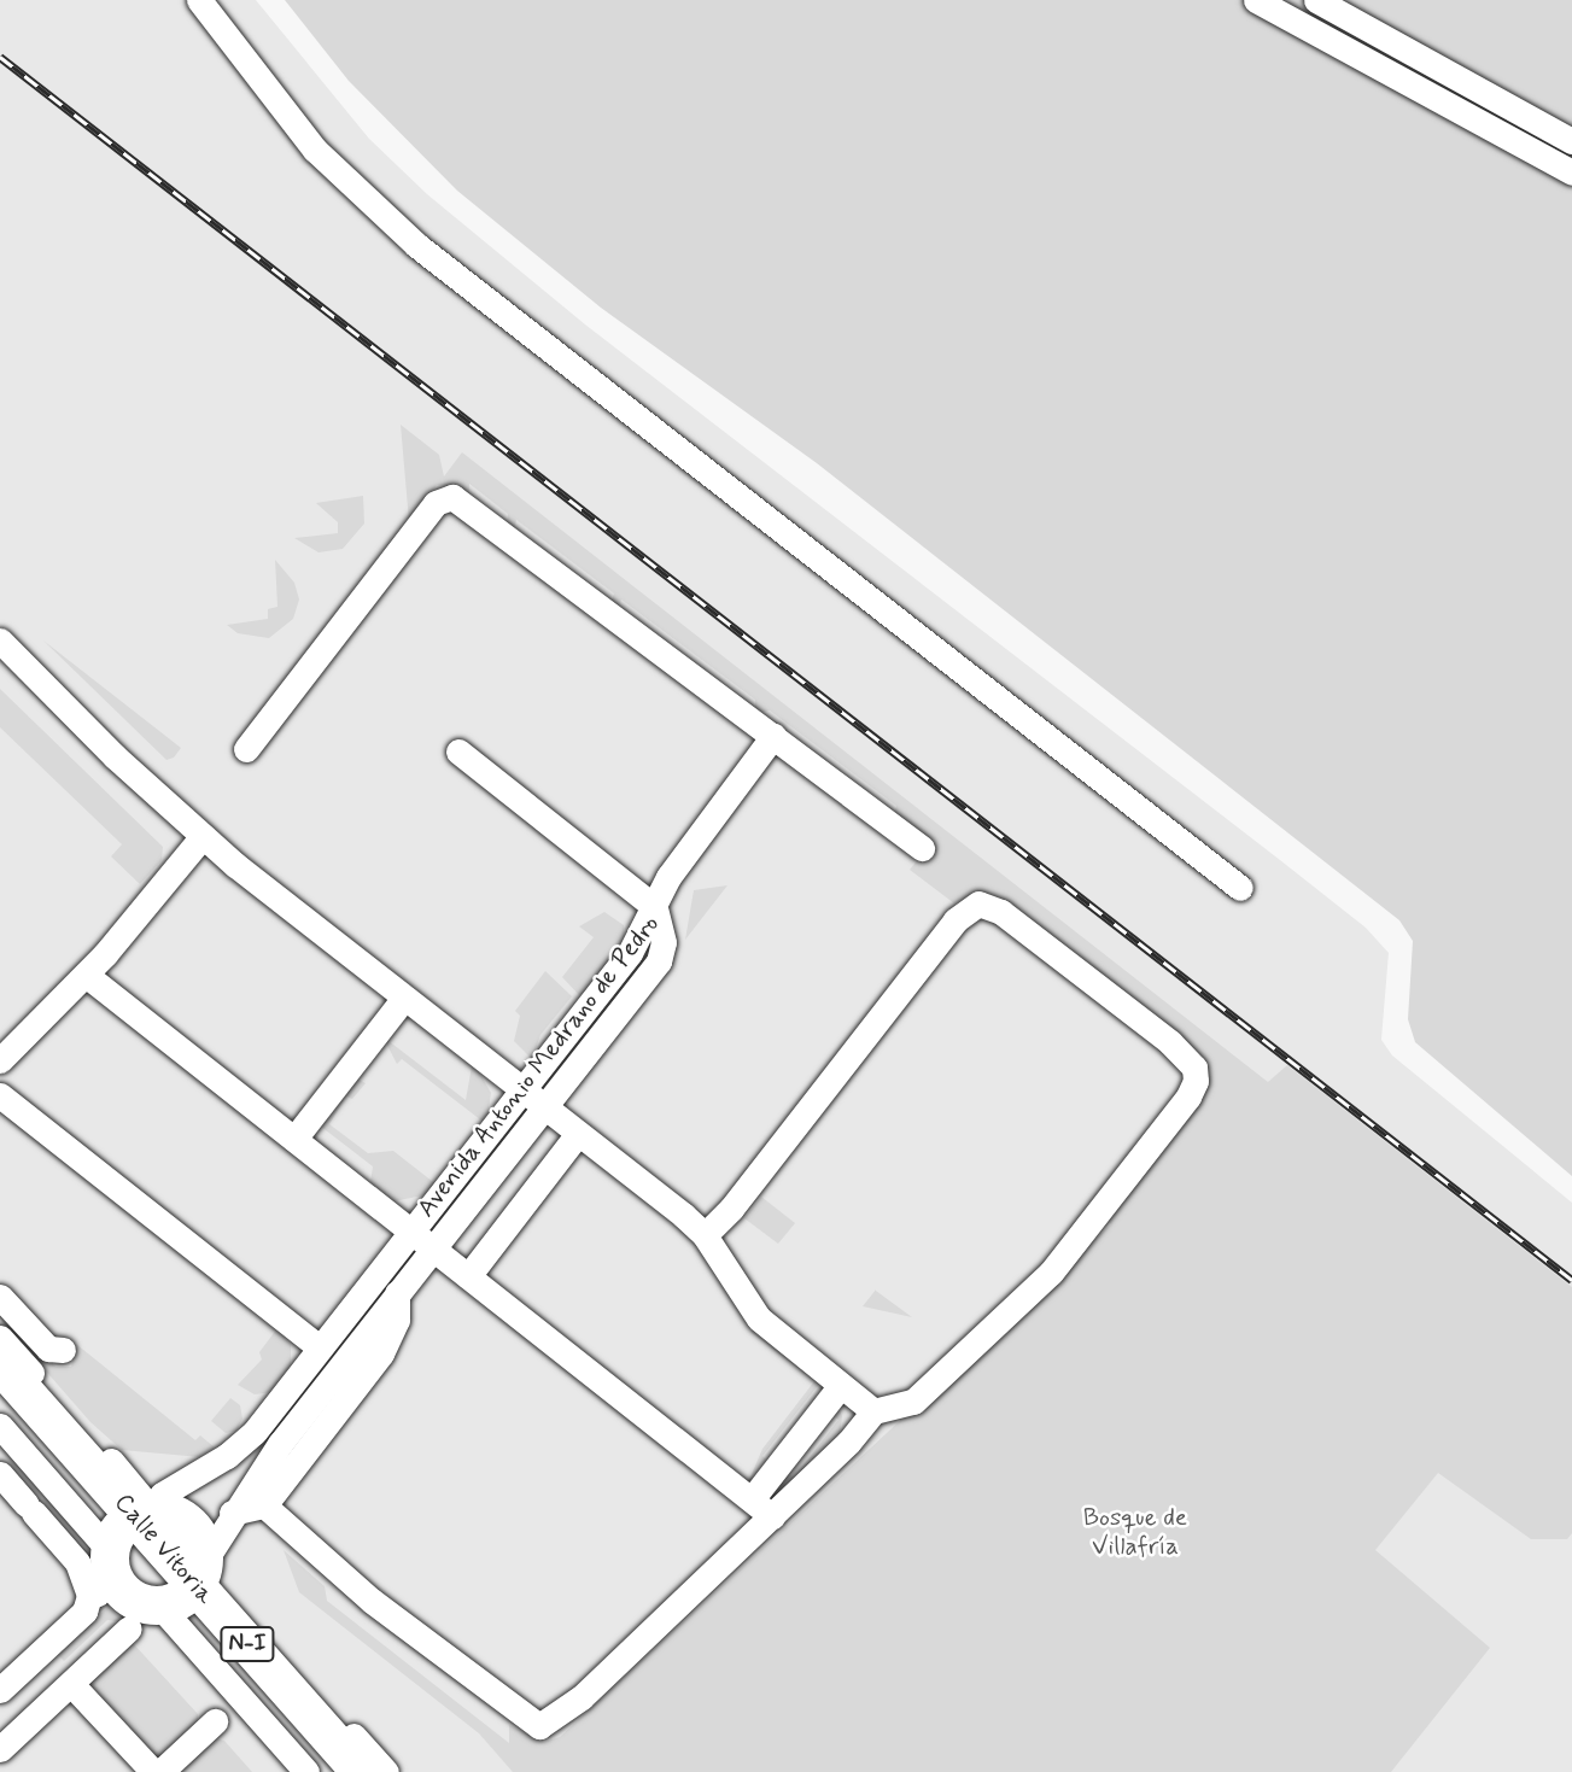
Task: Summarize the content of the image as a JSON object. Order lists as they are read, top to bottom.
{
  "streets": {
    "highway": ["Calle Vitoria", "N-I"],
    "street": ["Avenida Antonio Medrano de Pedro"]
  },
  "crossings": [
    ["Avenida Antonio Medrano de Pedro", "Calle Vitoria"],
    ["Avenida Antonio Medrano de Pedro", "N-I"],
    ["Calle Vitoria", "N-I"]
  ],
  "parks": ["Bosque de Villafría"]
}
